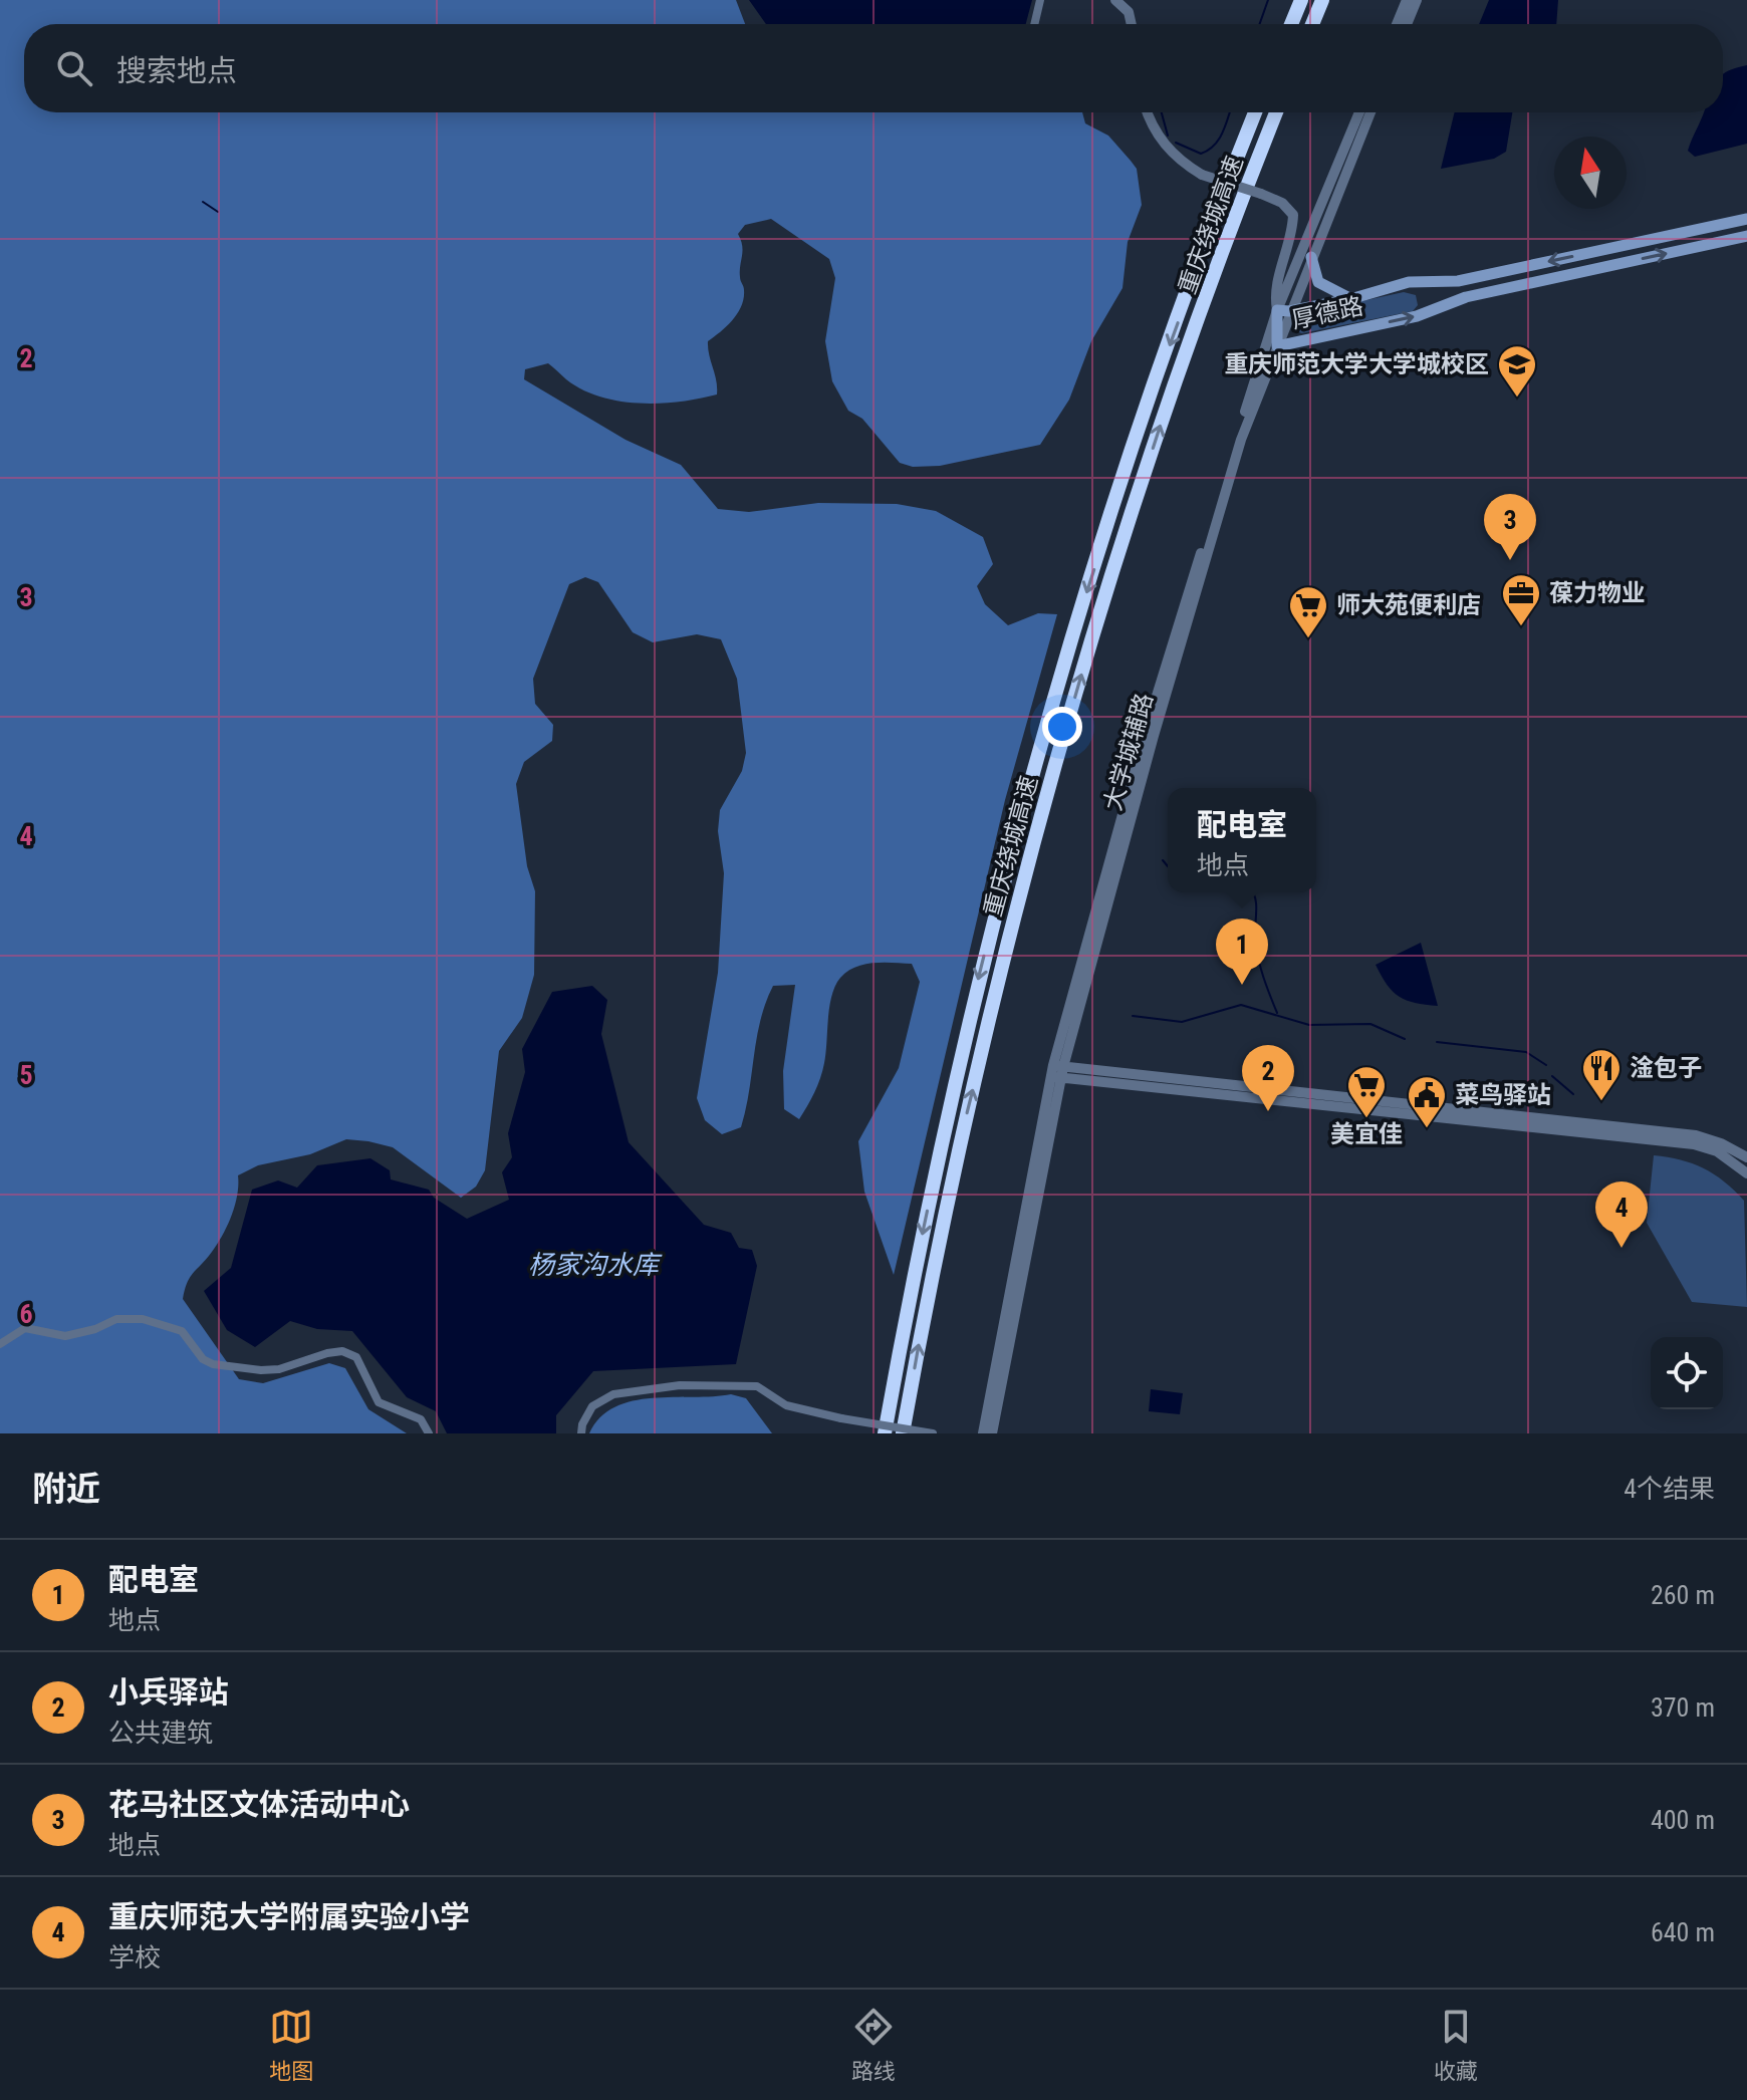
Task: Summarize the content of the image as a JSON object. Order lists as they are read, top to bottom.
{
  "streets": {
    "highway": ["重庆绕城高速"],
    "main road": ["厚德路"],
    "street": ["大学城辅路"]
  },
  "crossings": [
    ["厚德路", "大学城辅路"]
  ],
  "water": ["杨家沟水库"],
  "places": {
    "school or university": ["重庆师范大学大学城校区"],
    "office": ["葆力物业"],
    "supermarket": ["师大苑便利店", "美宜佳"],
    "restaurant": ["淦包子"],
    "public building": ["菜鸟驿站"]
  },
  "north": "top",
  "page": {
    "search": "搜索地点",
    "pins": [
      "3",
      "1",
      "2",
      "4"
    ],
    "popup": ["配电室", "地点"],
    "heading": ["附近", "4个结果"],
    "list": [
      {
        "mark": "1",
        "name": "配电室",
        "note": "地点",
        "value": "260 m"
      },
      {
        "mark": "2",
        "name": "小兵驿站",
        "note": "公共建筑",
        "value": "370 m"
      },
      {
        "mark": "3",
        "name": "花马社区文体活动中心",
        "note": "地点",
        "value": "400 m"
      },
      {
        "mark": "4",
        "name": "重庆师范大学附属实验小学",
        "note": "学校",
        "value": "640 m"
      }
    ],
    "nav": ["地图", "路线", "收藏"]
  },
  "grid": {
    "rows": [
      "2",
      "3",
      "4",
      "5",
      "6"
    ]
  }
}
